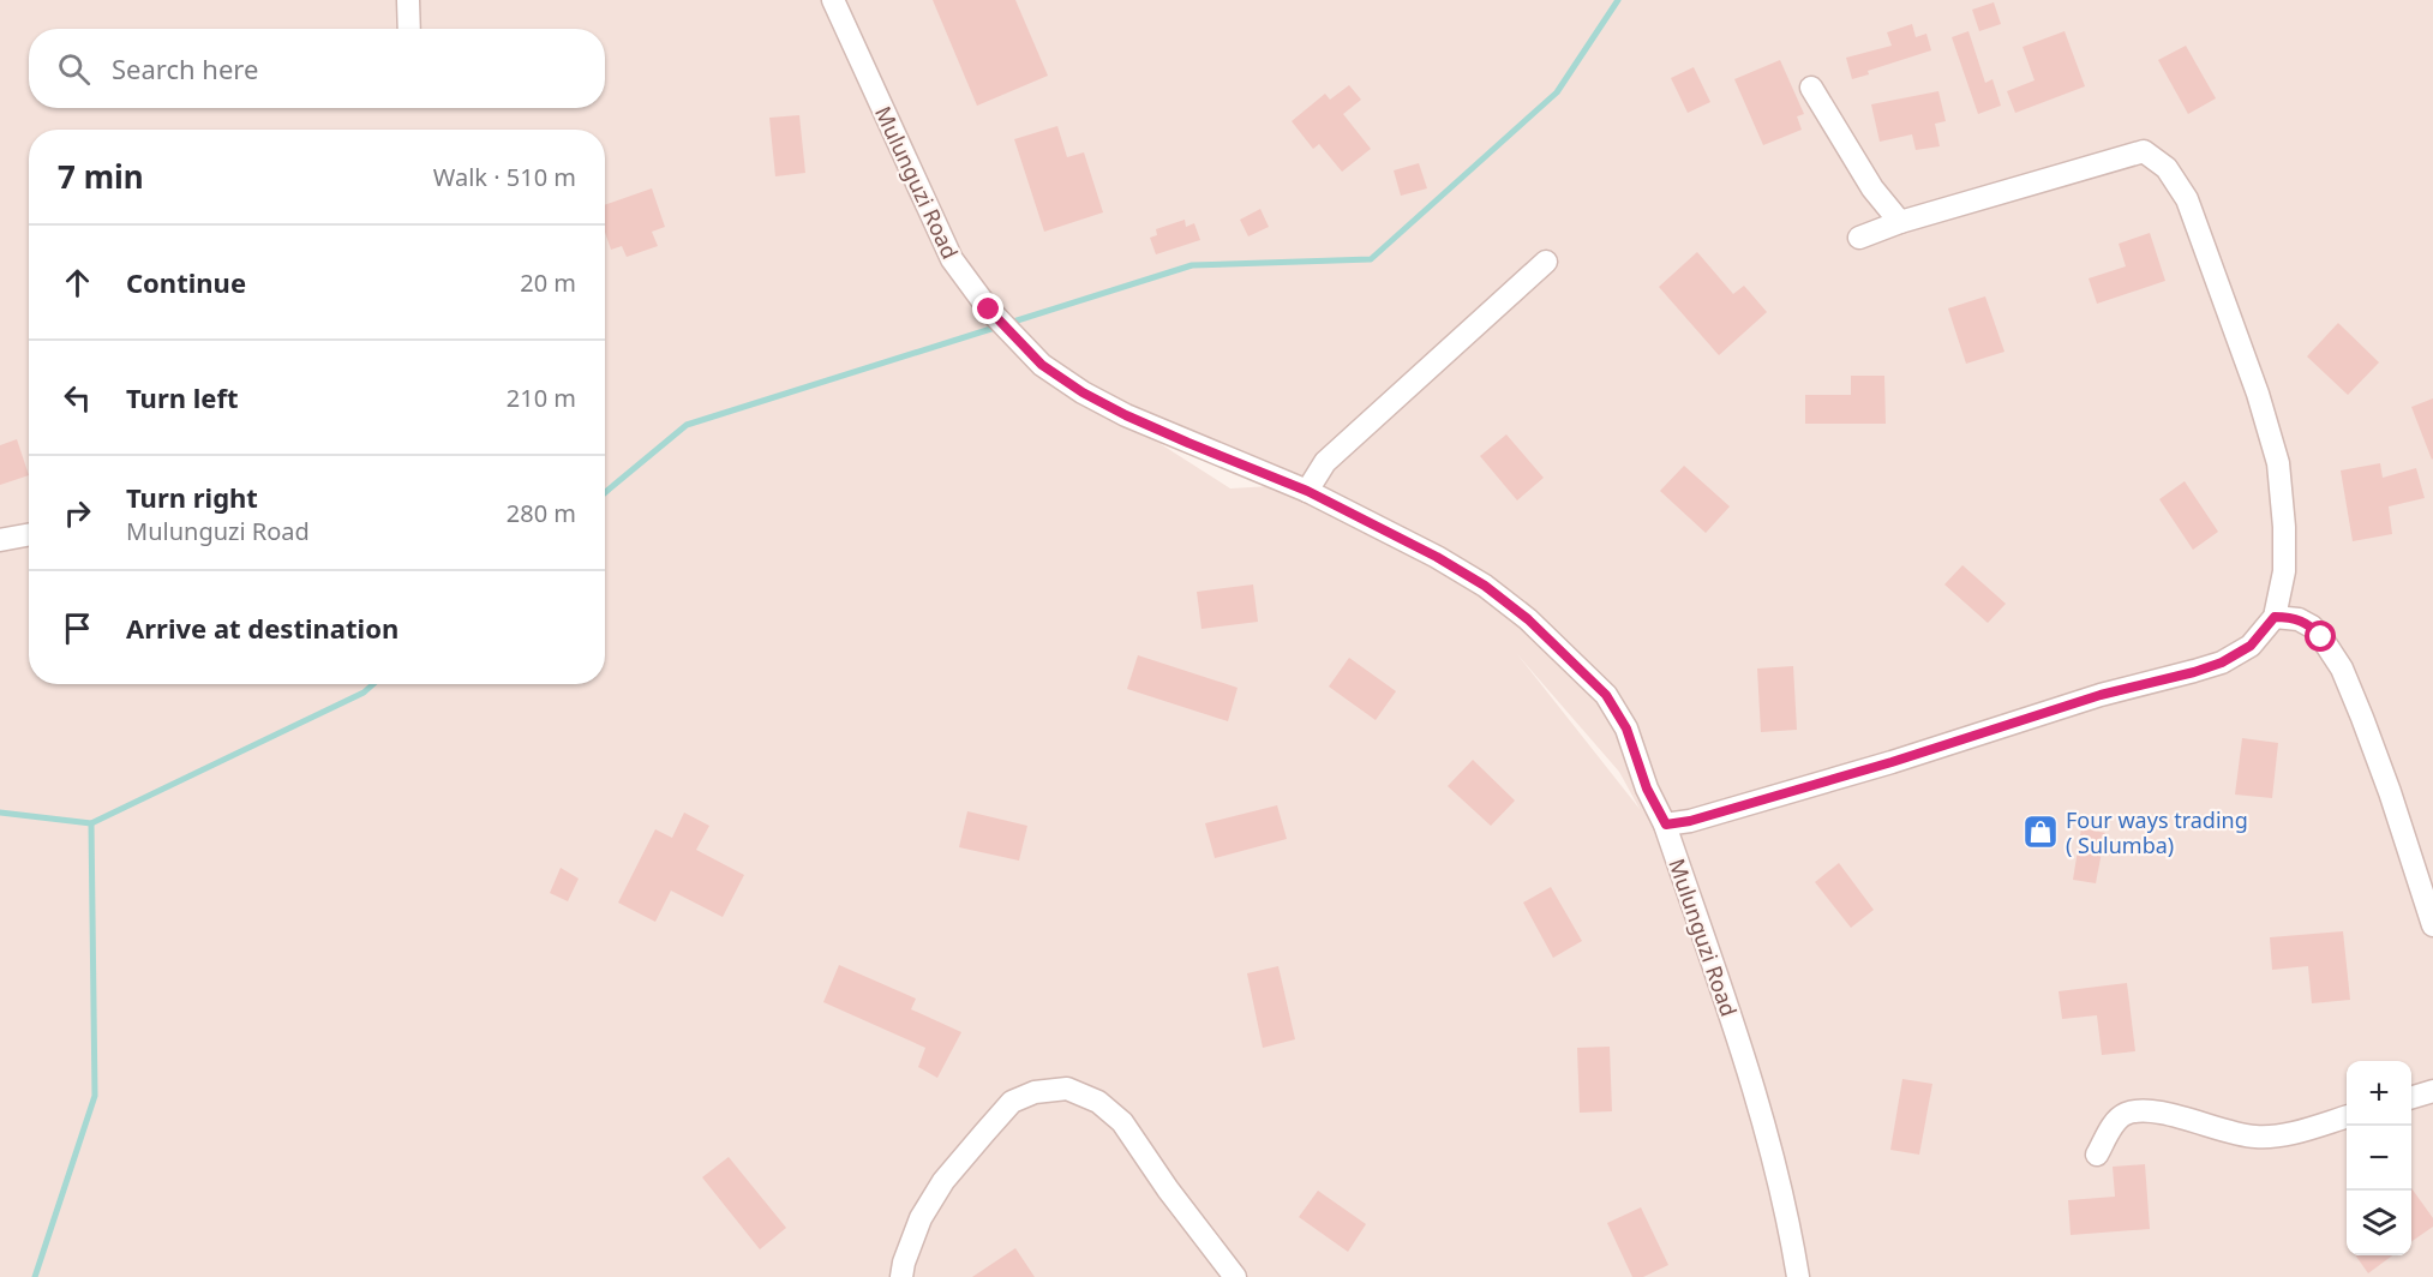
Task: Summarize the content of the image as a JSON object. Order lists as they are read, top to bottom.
{
  "streets": {
    "street": ["Mulunguzi Road"]
  },
  "places": {
    "shop": ["Four ways trading ( Sulumba)"]
  },
  "page": {
    "search": "Search here",
    "heading": ["7 min", "Walk · 510 m"],
    "list": [
      ["Continue", "20 m"],
      ["Turn left", "210 m"],
      ["Turn right", "Mulunguzi Road", "280 m"],
      "Arrive at destination"
    ],
    "map_buttons": ["+", "−"]
  }
}
